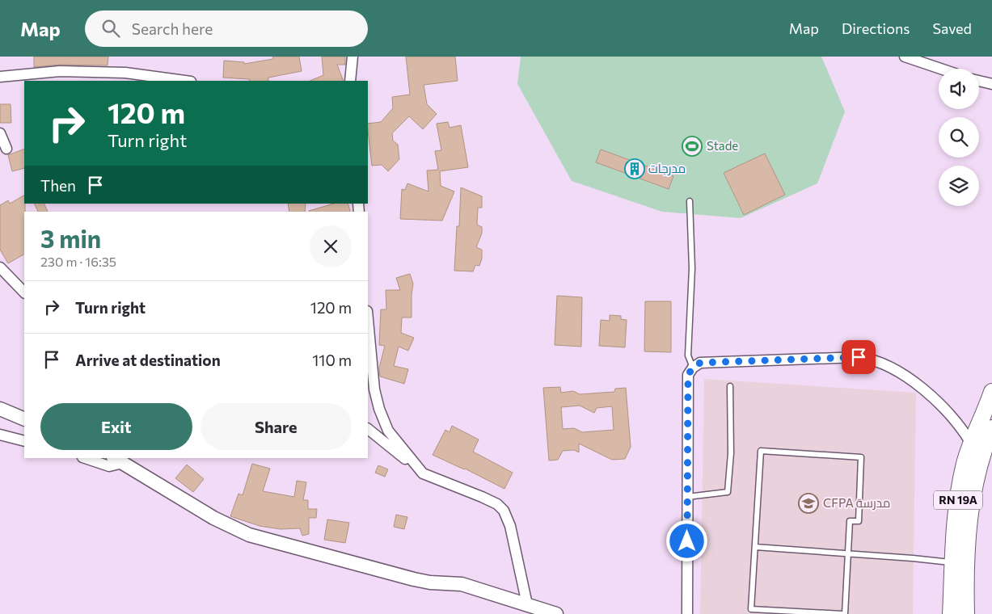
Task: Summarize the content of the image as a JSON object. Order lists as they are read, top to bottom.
{
  "streets": {
    "main road": ["RN 19A"]
  },
  "places": {
    "sports": ["Stade"],
    "building": ["مدرجات"],
    "school or university": ["CFPA مدرسة"]
  },
  "page": {
    "header": "Map",
    "search": "Search here",
    "nav": ["Map", "Directions", "Saved"],
    "turn": ["120 m", "Turn right"],
    "then": "Then",
    "heading": ["3 min", "230 m · 16:35"],
    "list": [
      {
        "name": "Turn right",
        "value": "120 m"
      },
      {
        "name": "Arrive at destination",
        "value": "110 m"
      }
    ],
    "buttons": ["Exit", "Share"]
  }
}
